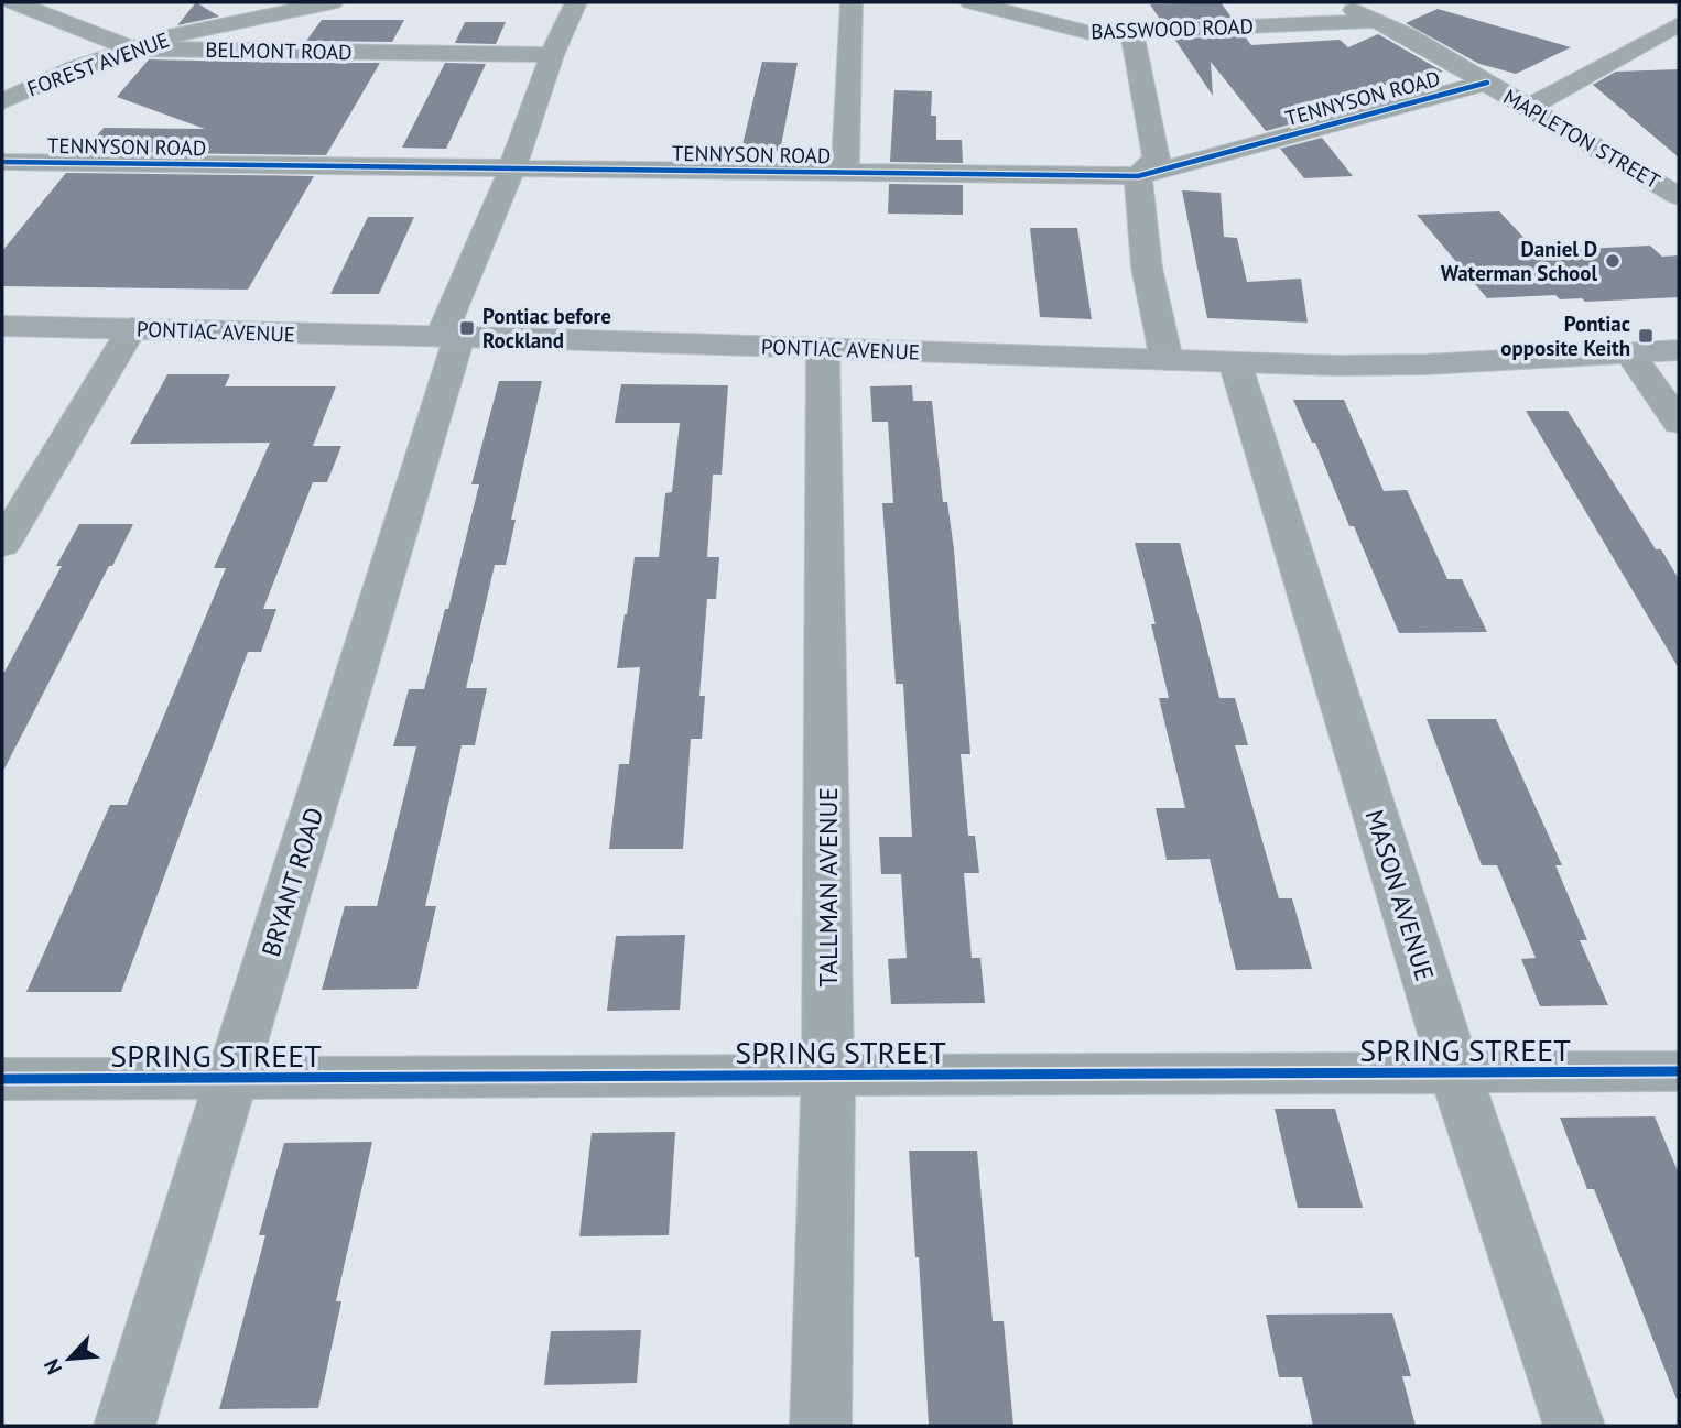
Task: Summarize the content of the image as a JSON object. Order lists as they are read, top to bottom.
{
  "streets": {
    "main road": ["PONTIAC AVENUE"],
    "street": [
      "BASSWOOD ROAD",
      "BELMONT ROAD",
      "FOREST AVENUE",
      "TENNYSON ROAD",
      "MAPLETON STREET",
      "BRYANT ROAD",
      "TALLMAN AVENUE",
      "MASON AVENUE",
      "SPRING STREET"
    ]
  },
  "crossings": [
    ["BASSWOOD ROAD", "MAPLETON STREET"],
    ["BELMONT ROAD", "FOREST AVENUE"],
    ["BELMONT ROAD", "BRYANT ROAD"],
    ["TENNYSON ROAD", "MAPLETON STREET"],
    ["TENNYSON ROAD", "BRYANT ROAD"],
    ["PONTIAC AVENUE", "BRYANT ROAD"],
    ["PONTIAC AVENUE", "TALLMAN AVENUE"],
    ["PONTIAC AVENUE", "MASON AVENUE"],
    ["BRYANT ROAD", "SPRING STREET"],
    ["TALLMAN AVENUE", "SPRING STREET"],
    ["MASON AVENUE", "SPRING STREET"]
  ],
  "places": {
    "other": ["Daniel D Waterman School"],
    "transit": ["Pontiac before Rockland", "Pontiac opposite Keith"]
  },
  "north": "bottom left"
}
